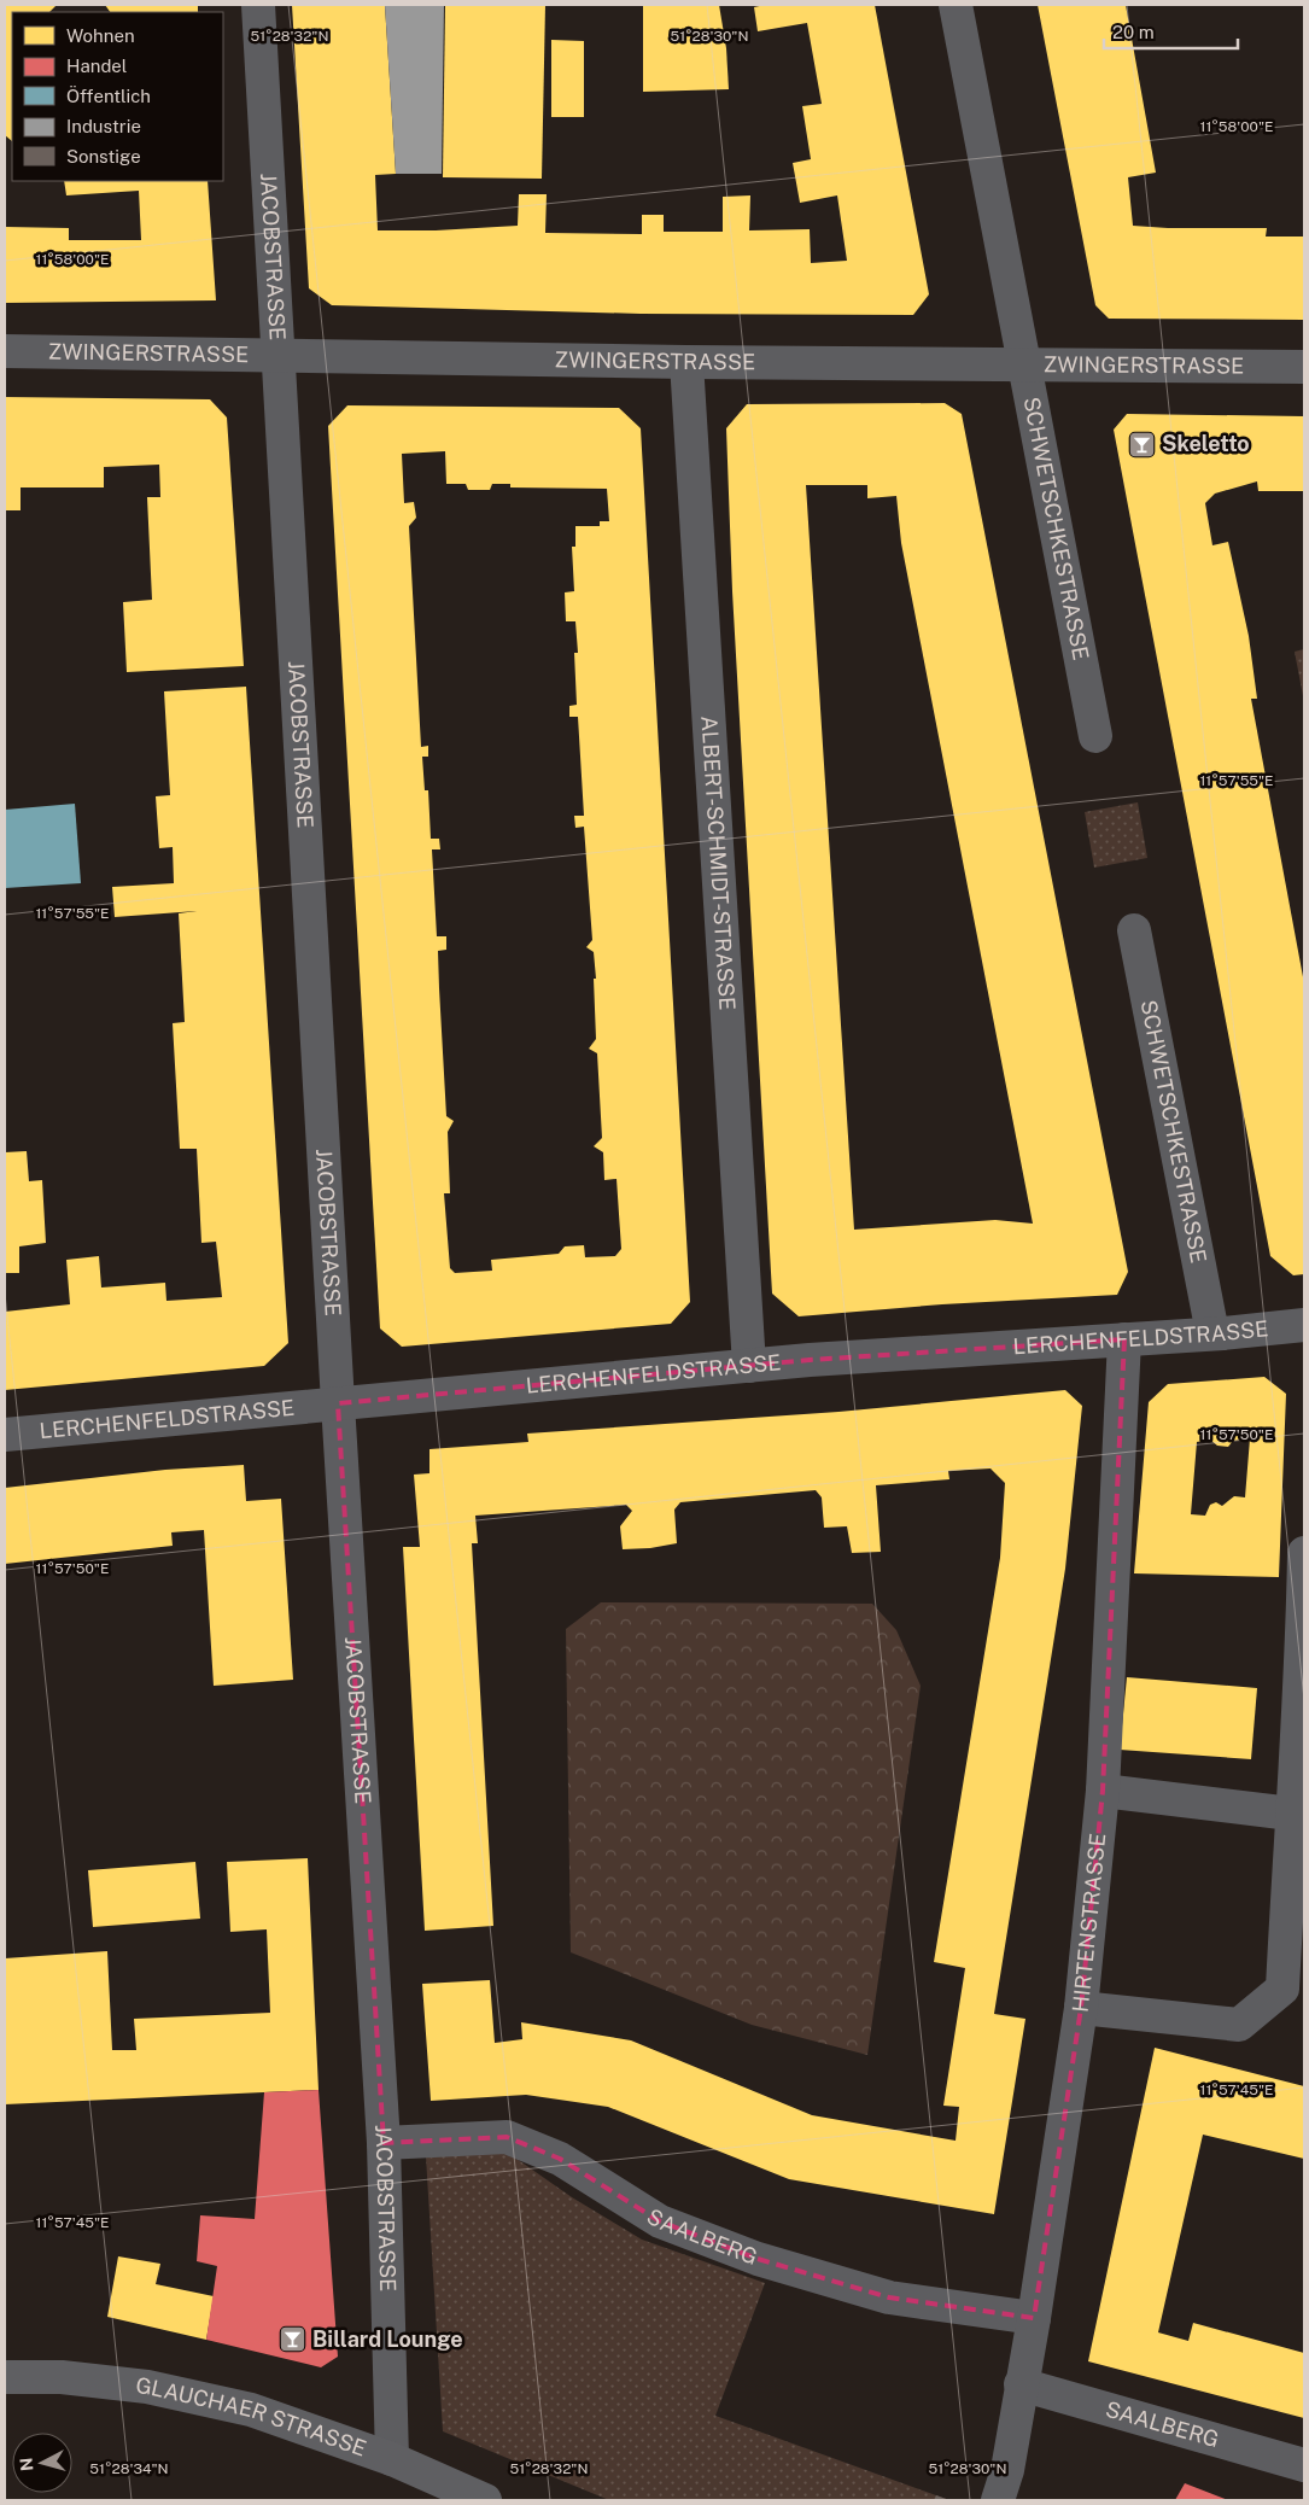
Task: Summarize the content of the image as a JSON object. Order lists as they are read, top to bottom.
{
  "streets": {
    "street": [
      "JACOBSTRASSE",
      "ZWINGERSTRASSE",
      "SCHWETSCHKESTRASSE",
      "ALBERT-SCHMIDT-STRASSE",
      "LERCHENFELDSTRASSE",
      "HIRTENSTRASSE",
      "SAALBERG",
      "GLAUCHAER STRASSE"
    ]
  },
  "crossings": [
    ["JACOBSTRASSE", "ZWINGERSTRASSE"],
    ["JACOBSTRASSE", "LERCHENFELDSTRASSE"],
    ["JACOBSTRASSE", "SAALBERG"],
    ["JACOBSTRASSE", "GLAUCHAER STRASSE"],
    ["ZWINGERSTRASSE", "SCHWETSCHKESTRASSE"],
    ["ZWINGERSTRASSE", "ALBERT-SCHMIDT-STRASSE"],
    ["SCHWETSCHKESTRASSE", "LERCHENFELDSTRASSE"],
    ["ALBERT-SCHMIDT-STRASSE", "LERCHENFELDSTRASSE"],
    ["LERCHENFELDSTRASSE", "HIRTENSTRASSE"],
    ["HIRTENSTRASSE", "SAALBERG"]
  ],
  "places": {
    "bar": ["Skeletto", "Billard Lounge"]
  },
  "legend": [
    "Wohnen",
    "Handel",
    "Öffentlich",
    "Industrie",
    "Sonstige"
  ],
  "scale_bar": "20 m",
  "north": "left",
  "coordinates": [
    "51°28'32\"N",
    "51°28'30\"N",
    "11°58'00\"E",
    "11°57'55\"E",
    "11°57'50\"E",
    "11°57'45\"E",
    "51°28'34\"N"
  ]
}
